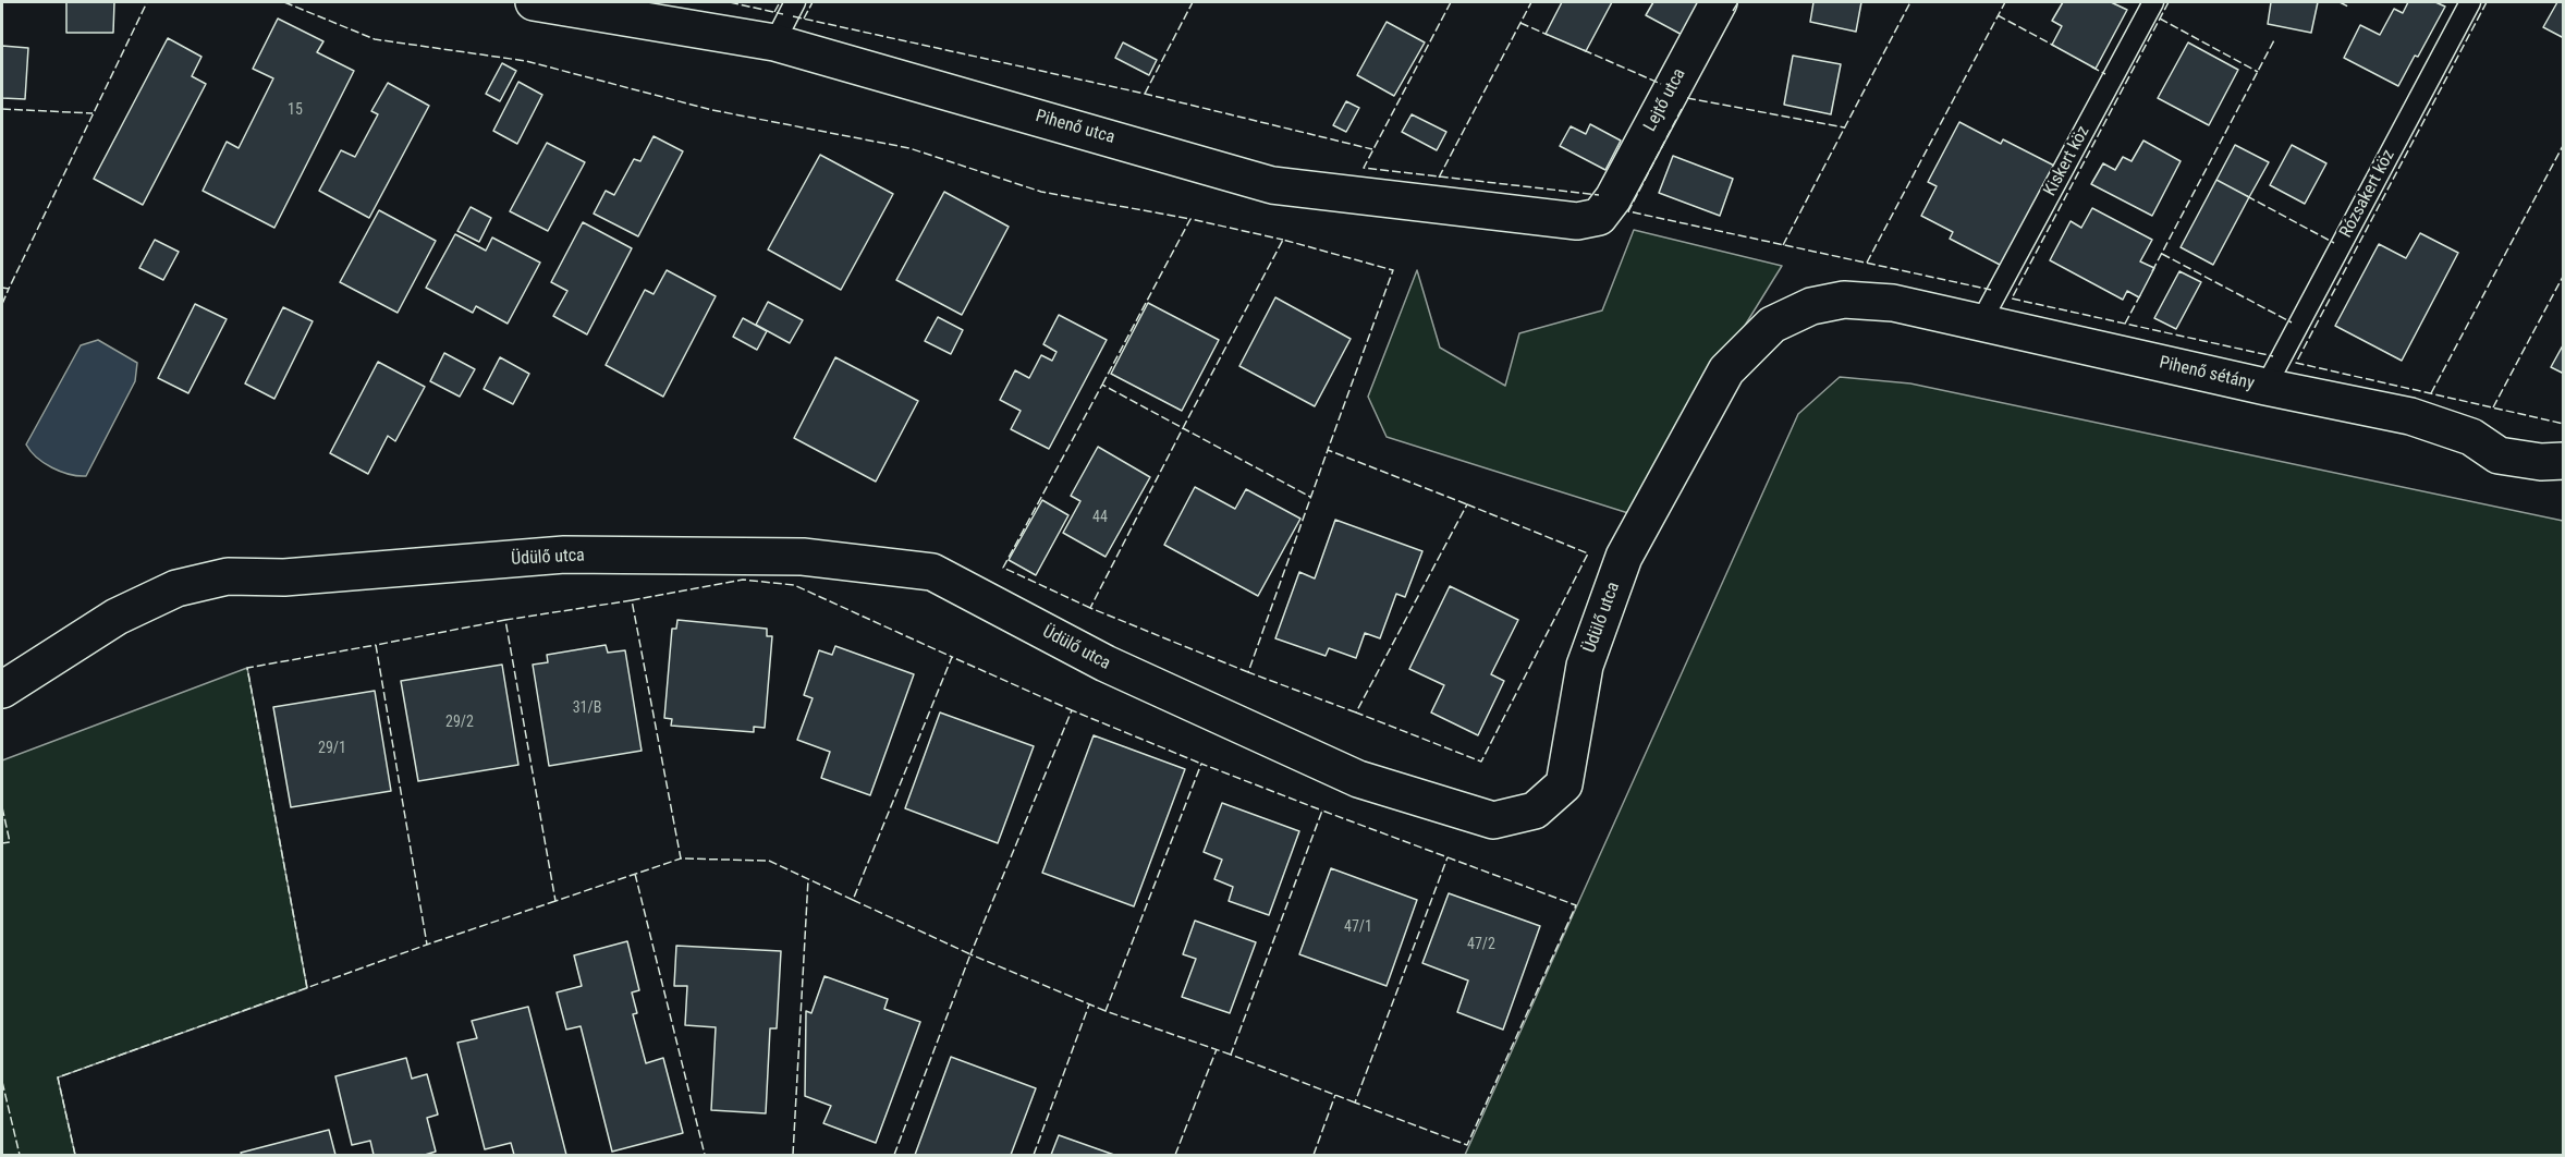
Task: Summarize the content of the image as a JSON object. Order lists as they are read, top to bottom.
{
  "streets": {
    "street": [
      "Lejtő utca",
      "Pihenő utca",
      "Pihenő sétány",
      "Üdülő utca"
    ],
    "lane": ["Kiskert köz", "Rózsakert köz"]
  },
  "crossings": [
    ["Lejtő utca", "Pihenő utca"],
    ["Kiskert köz", "Pihenő sétány"],
    ["Rózsakert köz", "Pihenő sétány"],
    ["Pihenő sétány", "Üdülő utca"]
  ],
  "house_numbers": [
    "15",
    "44",
    "31/B",
    "29/2",
    "29/1",
    "47/1",
    "47/2"
  ]
}
